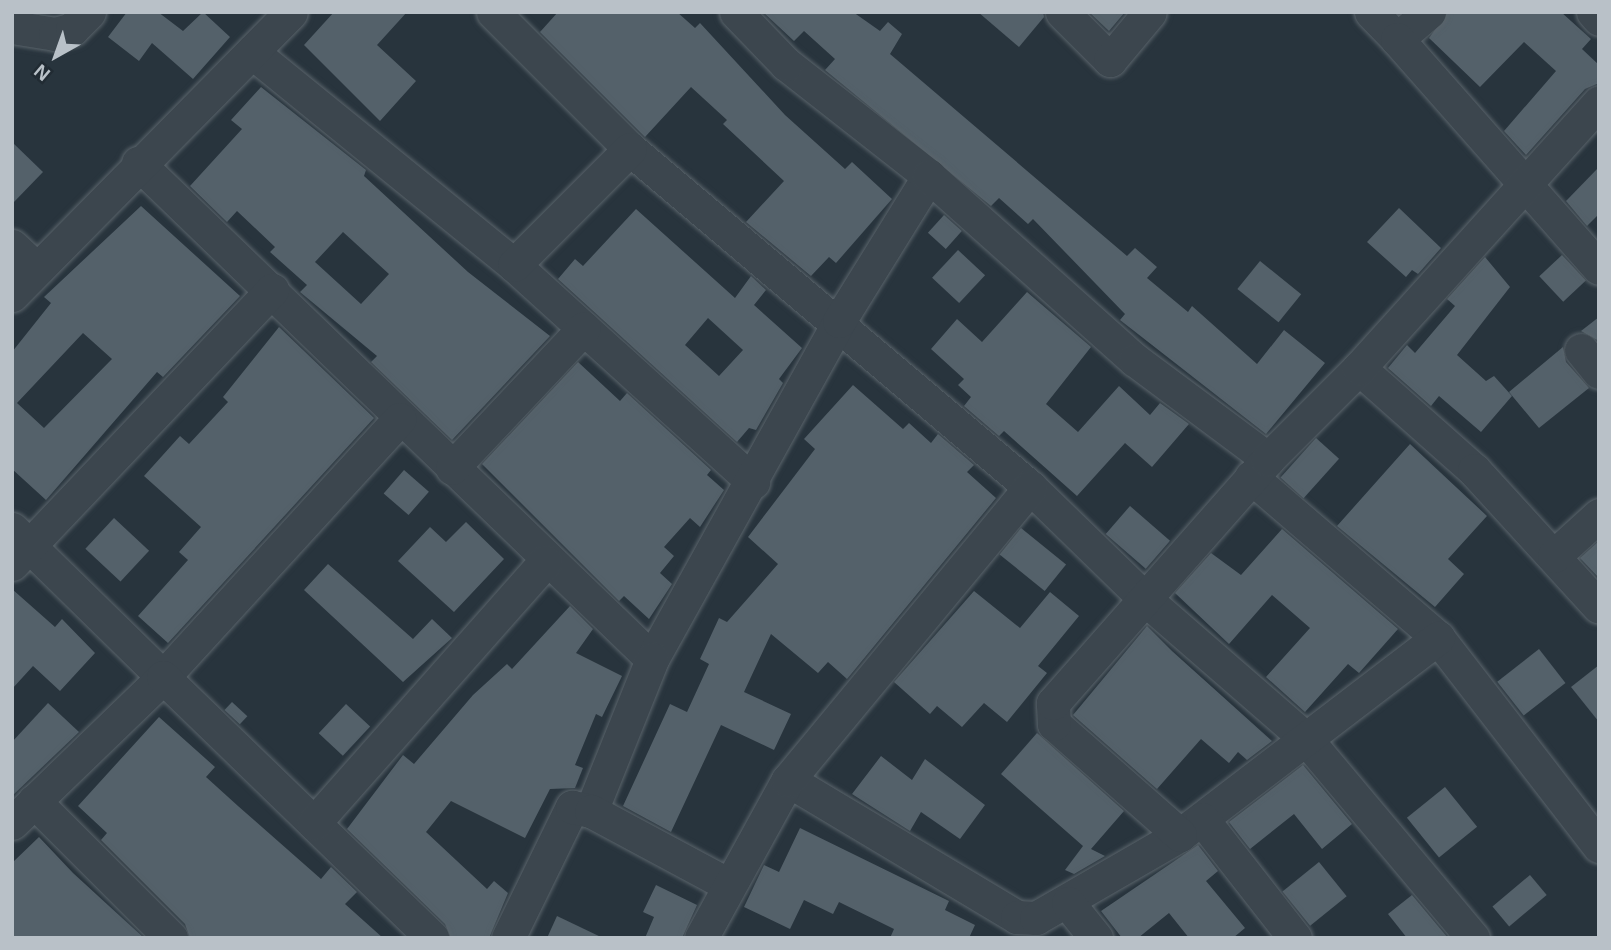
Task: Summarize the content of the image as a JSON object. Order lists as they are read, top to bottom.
{
  "north": "bottom left"
}
